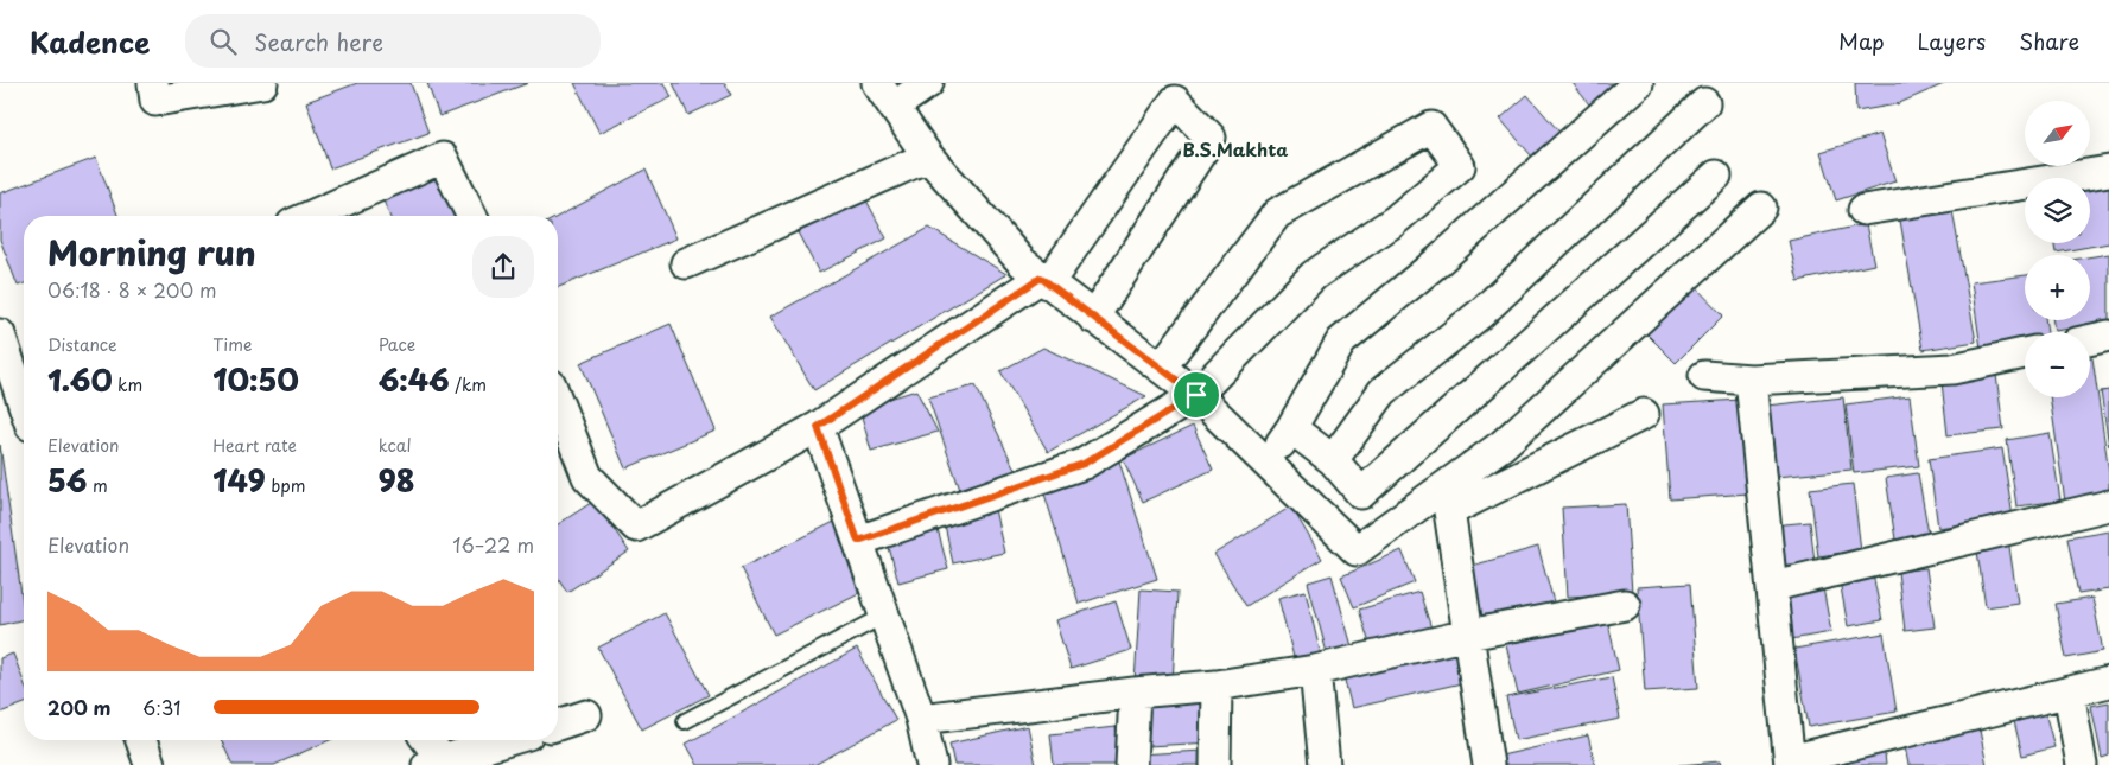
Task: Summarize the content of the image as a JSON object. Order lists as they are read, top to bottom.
{
  "districts": ["B.S.Makhta"],
  "north": "top right",
  "page": {
    "header": "Kadence",
    "search": "Search here",
    "nav": ["Map", "Layers", "Share"],
    "map_buttons": ["+", "−"],
    "heading": ["Morning run", "06:18 · 8 × 200 m"],
    "stats": [
      ["Distance", "1.60 km"],
      ["Time", "10:50"],
      ["Pace", "6:46 /km"],
      ["Elevation", "56 m"],
      ["Heart rate", "149 bpm"],
      ["kcal", "98"]
    ],
    "chart": ["Elevation", "16–22 m"],
    "list": [
      {
        "name": "200 m",
        "note": "6:31"
      }
    ]
  }
}
